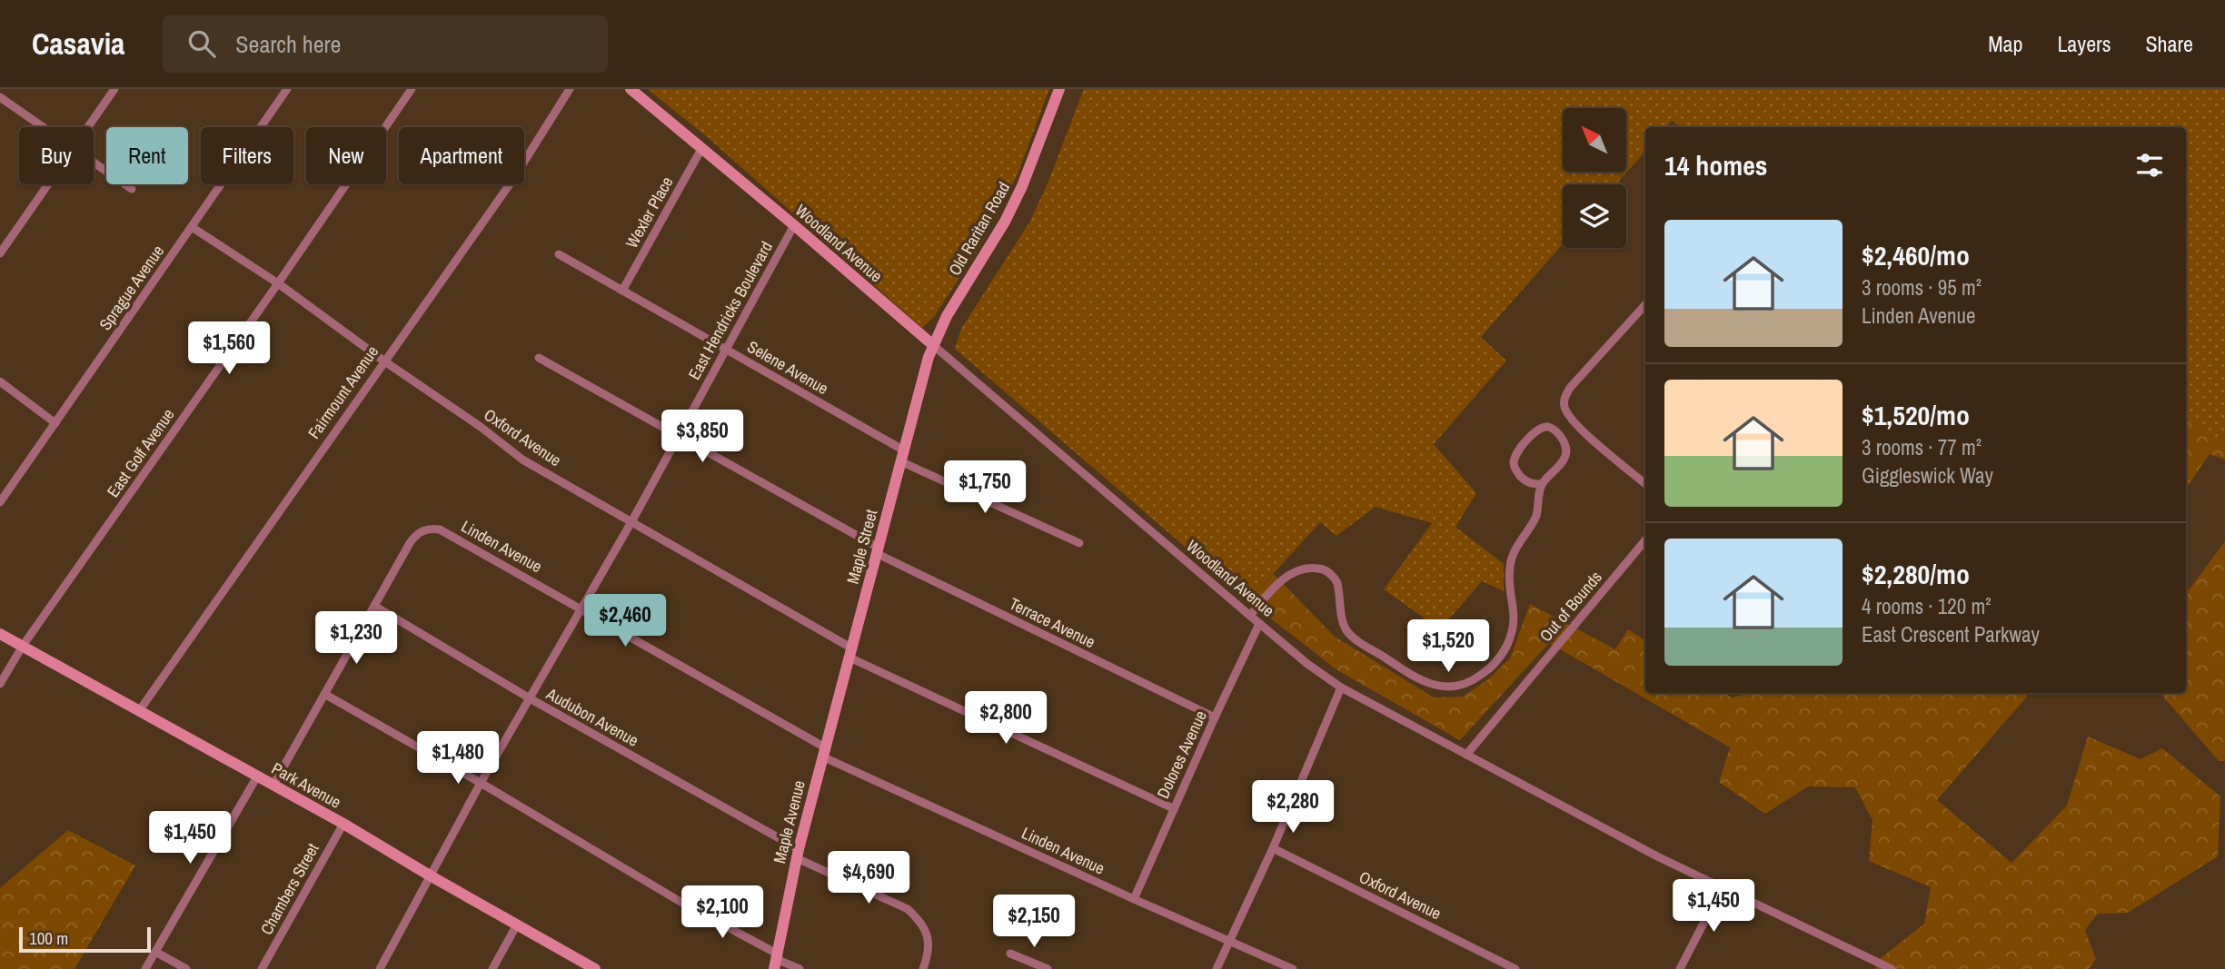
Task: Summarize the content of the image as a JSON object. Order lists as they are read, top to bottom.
{
  "streets": {
    "main road": [
      "Old Raritan Road",
      "Woodland Avenue",
      "Maple Street",
      "Park Avenue",
      "Maple Avenue"
    ],
    "street": [
      "Wexler Place",
      "Sprague Avenue",
      "East Hendricks Boulevard",
      "Selene Avenue",
      "Fairmount Avenue",
      "Oxford Avenue",
      "East Golf Avenue",
      "Linden Avenue",
      "Out of Bounds",
      "Terrace Avenue",
      "Audubon Avenue",
      "Dolores Avenue",
      "Chambers Street"
    ]
  },
  "crossings": [
    ["Wexler Place", "Woodland Avenue"],
    ["Wexler Place", "Selene Avenue"],
    ["Old Raritan Road", "Woodland Avenue"],
    ["Old Raritan Road", "Maple Street"],
    ["Woodland Avenue", "East Hendricks Boulevard"],
    ["Woodland Avenue", "Maple Street"],
    ["Woodland Avenue", "Out of Bounds"],
    ["Woodland Avenue", "Dolores Avenue"],
    ["Sprague Avenue", "Oxford Avenue"],
    ["East Hendricks Boulevard", "Selene Avenue"],
    ["East Hendricks Boulevard", "Oxford Avenue"],
    ["East Hendricks Boulevard", "Linden Avenue"],
    ["East Hendricks Boulevard", "Terrace Avenue"],
    ["East Hendricks Boulevard", "Audubon Avenue"],
    ["East Hendricks Boulevard", "Park Avenue"],
    ["Selene Avenue", "Maple Street"],
    ["Fairmount Avenue", "Oxford Avenue"],
    ["Fairmount Avenue", "Park Avenue"],
    ["Oxford Avenue", "East Golf Avenue"],
    ["Oxford Avenue", "Maple Street"],
    ["Oxford Avenue", "Dolores Avenue"],
    ["East Golf Avenue", "Park Avenue"],
    ["Linden Avenue", "Maple Street"],
    ["Linden Avenue", "Audubon Avenue"],
    ["Linden Avenue", "Dolores Avenue"],
    ["Linden Avenue", "Maple Avenue"],
    ["Maple Street", "Terrace Avenue"],
    ["Maple Street", "Maple Avenue"],
    ["Terrace Avenue", "Dolores Avenue"],
    ["Audubon Avenue", "Maple Avenue"],
    ["Park Avenue", "Chambers Street"]
  ],
  "scale_bar": "100 m",
  "north": "top left",
  "page": {
    "header": "Casavia",
    "search": "Search here",
    "nav": ["Map", "Layers", "Share"],
    "chip": [
      "Buy",
      "Rent",
      "Filters",
      "New",
      "Apartment"
    ],
    "heading": "14 homes",
    "list": [
      {
        "name": "$2,460/mo",
        "note": "3 rooms · 95 m² · Linden Avenue"
      },
      {
        "name": "$1,520/mo",
        "note": "3 rooms · 77 m² · Giggleswick Way"
      },
      {
        "name": "$2,280/mo",
        "note": "4 rooms · 120 m² · East Crescent Parkway"
      }
    ],
    "price": [
      "$1,560",
      "$3,850",
      "$1,750",
      "$2,460",
      "$1,230",
      "$1,520",
      "$2,800",
      "$1,480",
      "$2,280",
      "$1,450",
      "$4,690",
      "$1,450",
      "$2,100",
      "$2,150"
    ],
    "scale": "100 m"
  }
}
